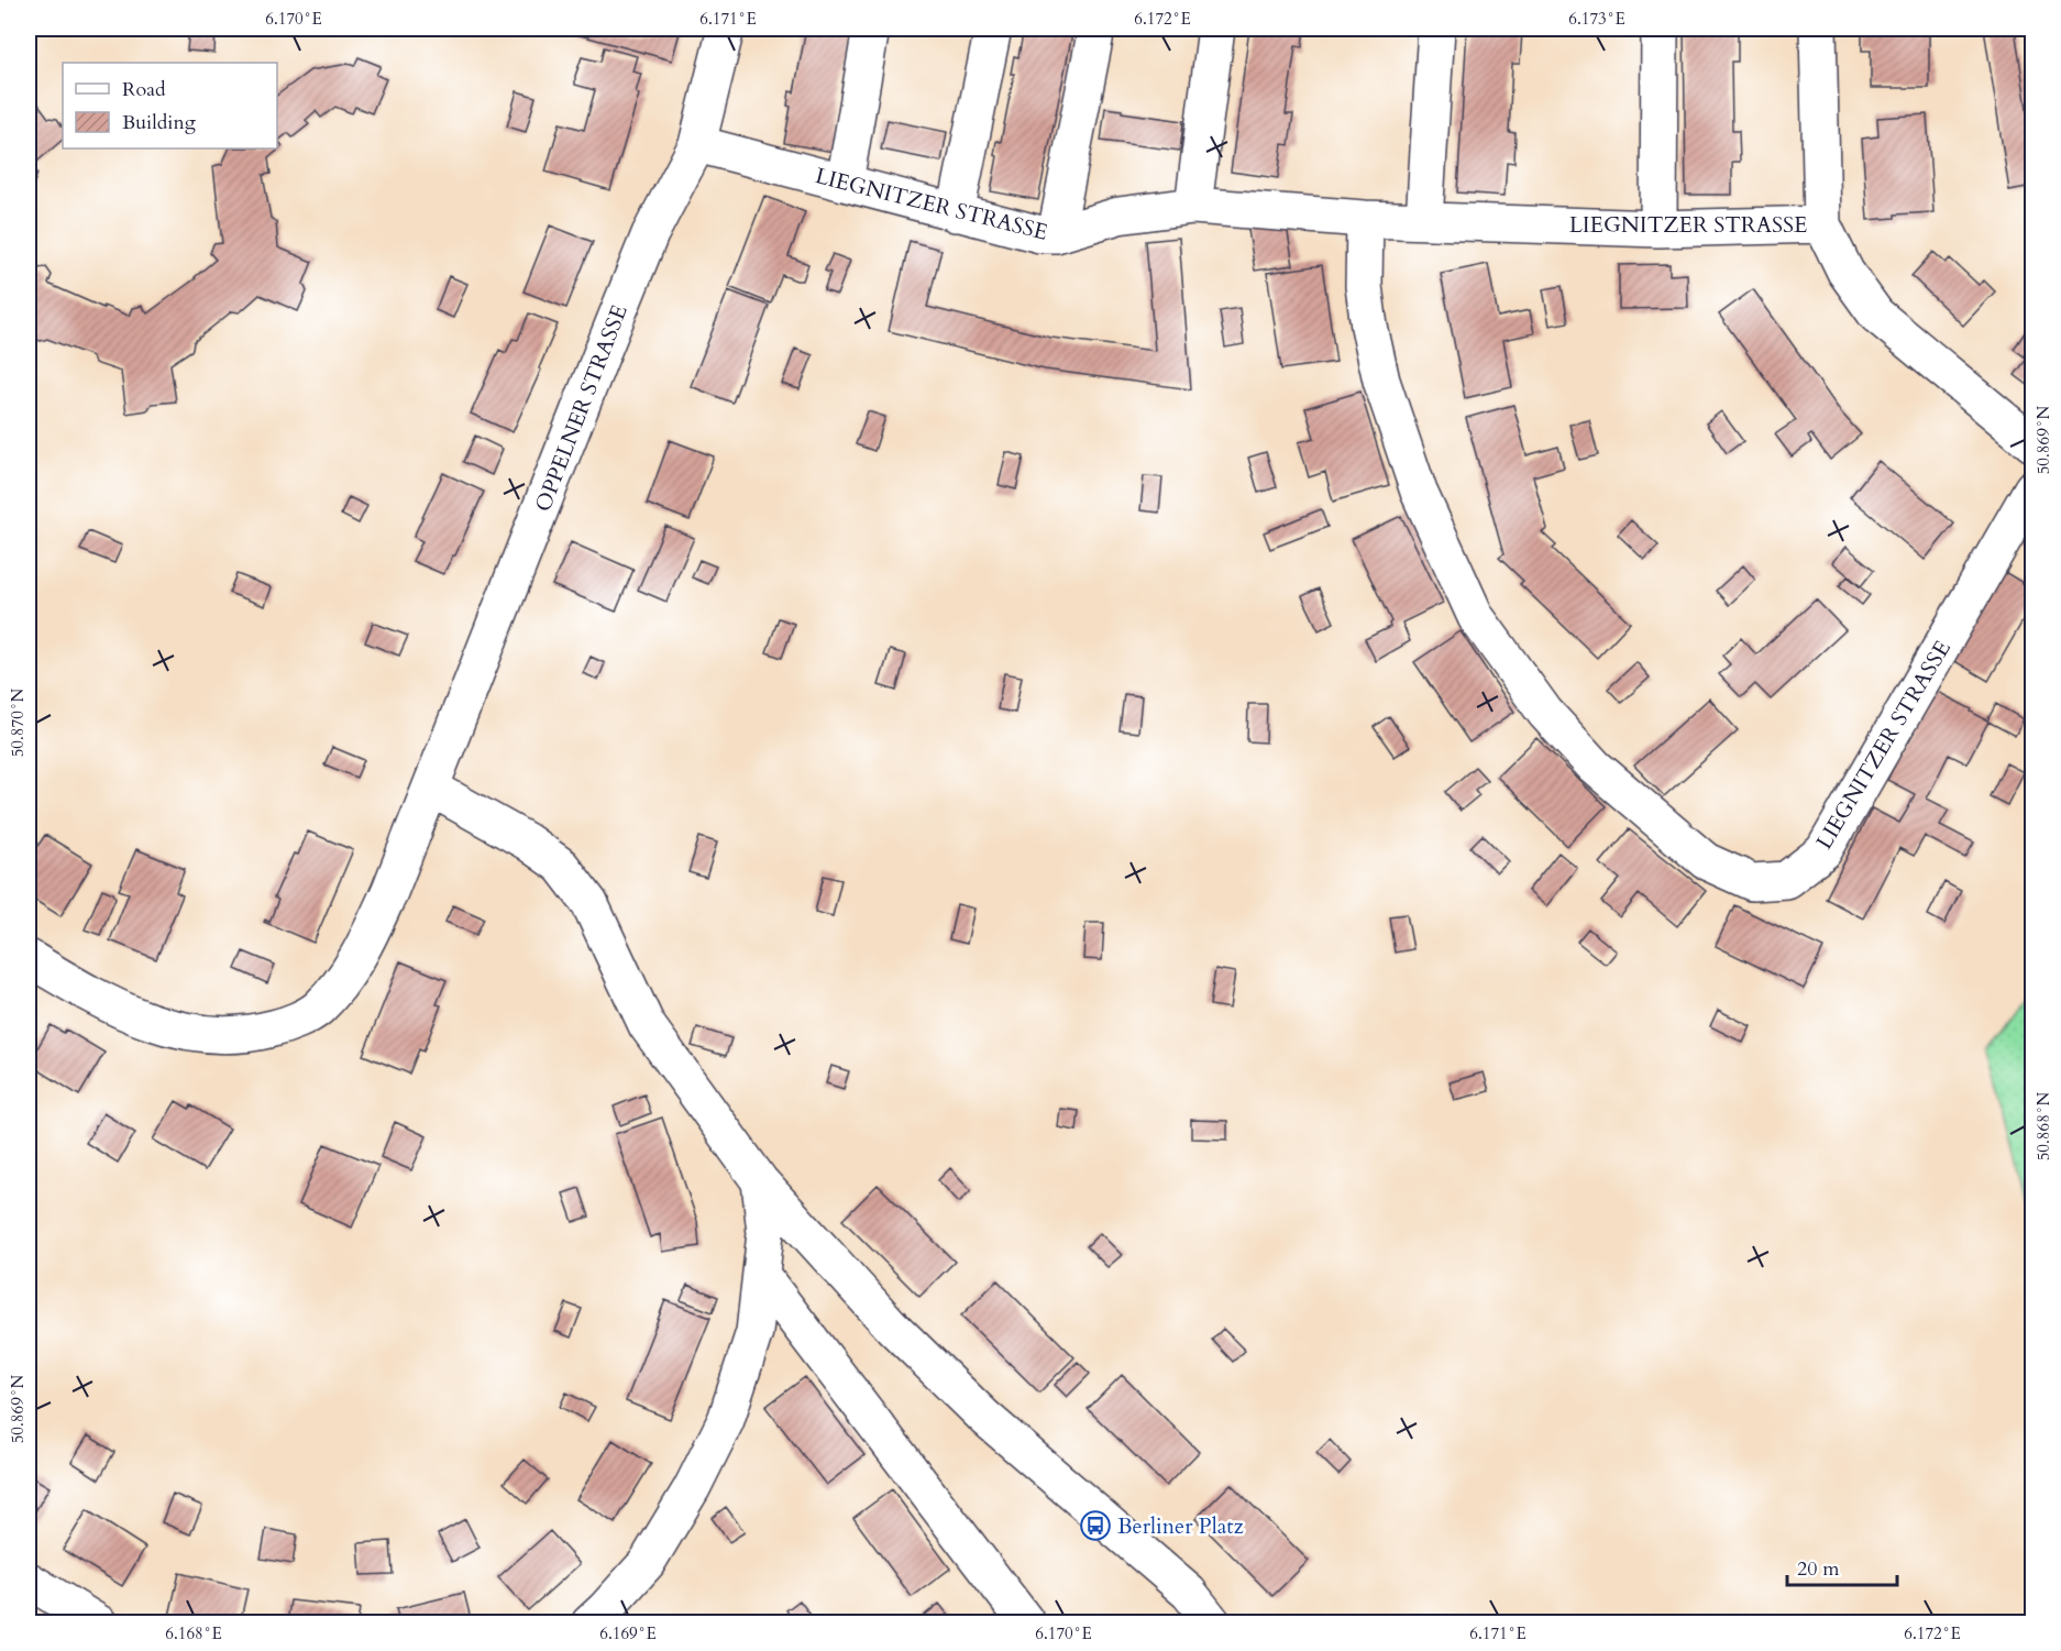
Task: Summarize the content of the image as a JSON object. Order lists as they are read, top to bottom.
{
  "streets": {
    "street": ["LIEGNITZER STRASSE", "OPPELNER STRASSE"]
  },
  "crossings": [
    ["LIEGNITZER STRASSE", "OPPELNER STRASSE"]
  ],
  "places": {
    "bus stop": ["Berliner Platz"]
  },
  "legend": ["Road", "Building"],
  "scale_bar": "20 m",
  "coordinates": [
    "6.170°E",
    "6.171°E",
    "6.172°E",
    "6.173°E",
    "50.869°N",
    "50.870°N",
    "50.868°N",
    "6.168°E",
    "6.169°E"
  ]
}
